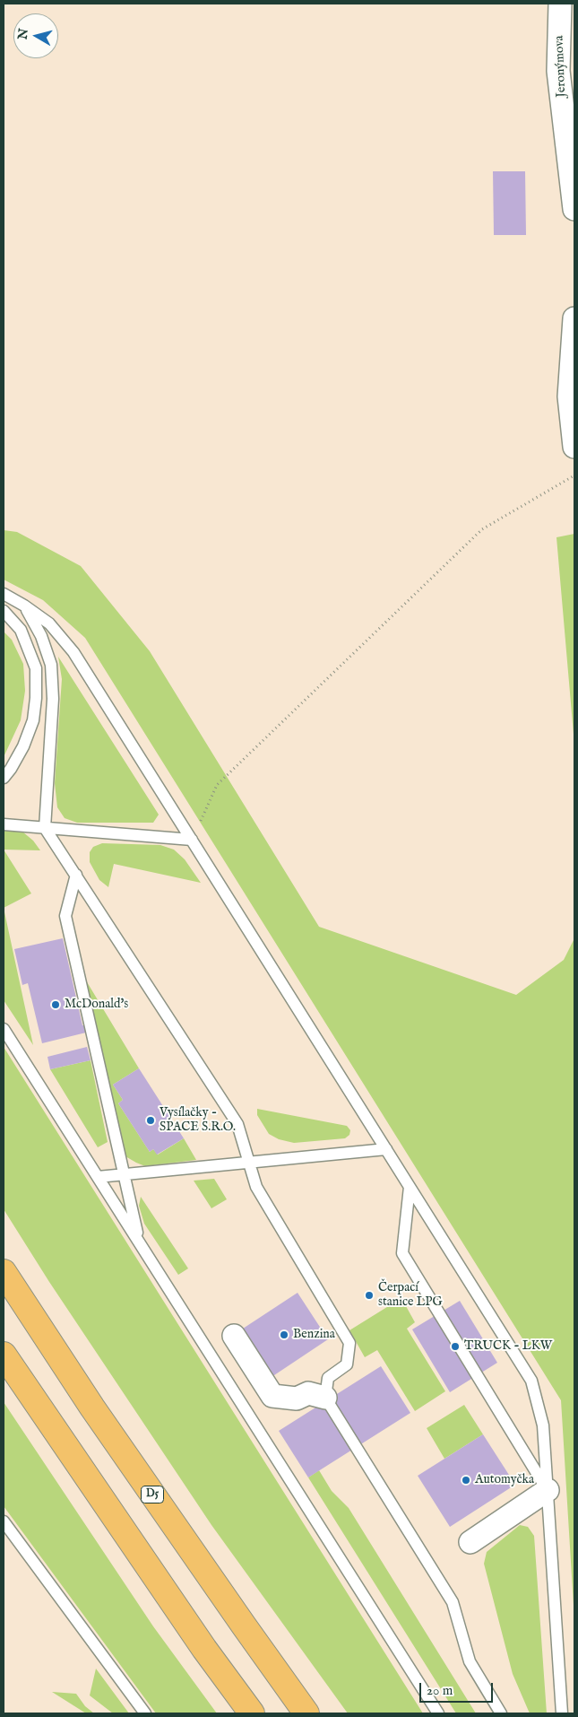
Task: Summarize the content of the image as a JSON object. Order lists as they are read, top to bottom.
{
  "streets": {
    "highway": ["D5"],
    "street": ["Jeronýmova"]
  },
  "places": [
    "McDonald's",
    "Vysílačky - SPACE S.R.O.",
    "Čerpací stanice LPG",
    "Benzina",
    "TRUCK - LKW",
    "Automyčka"
  ],
  "scale_bar": "20 m",
  "north": "left"
}
